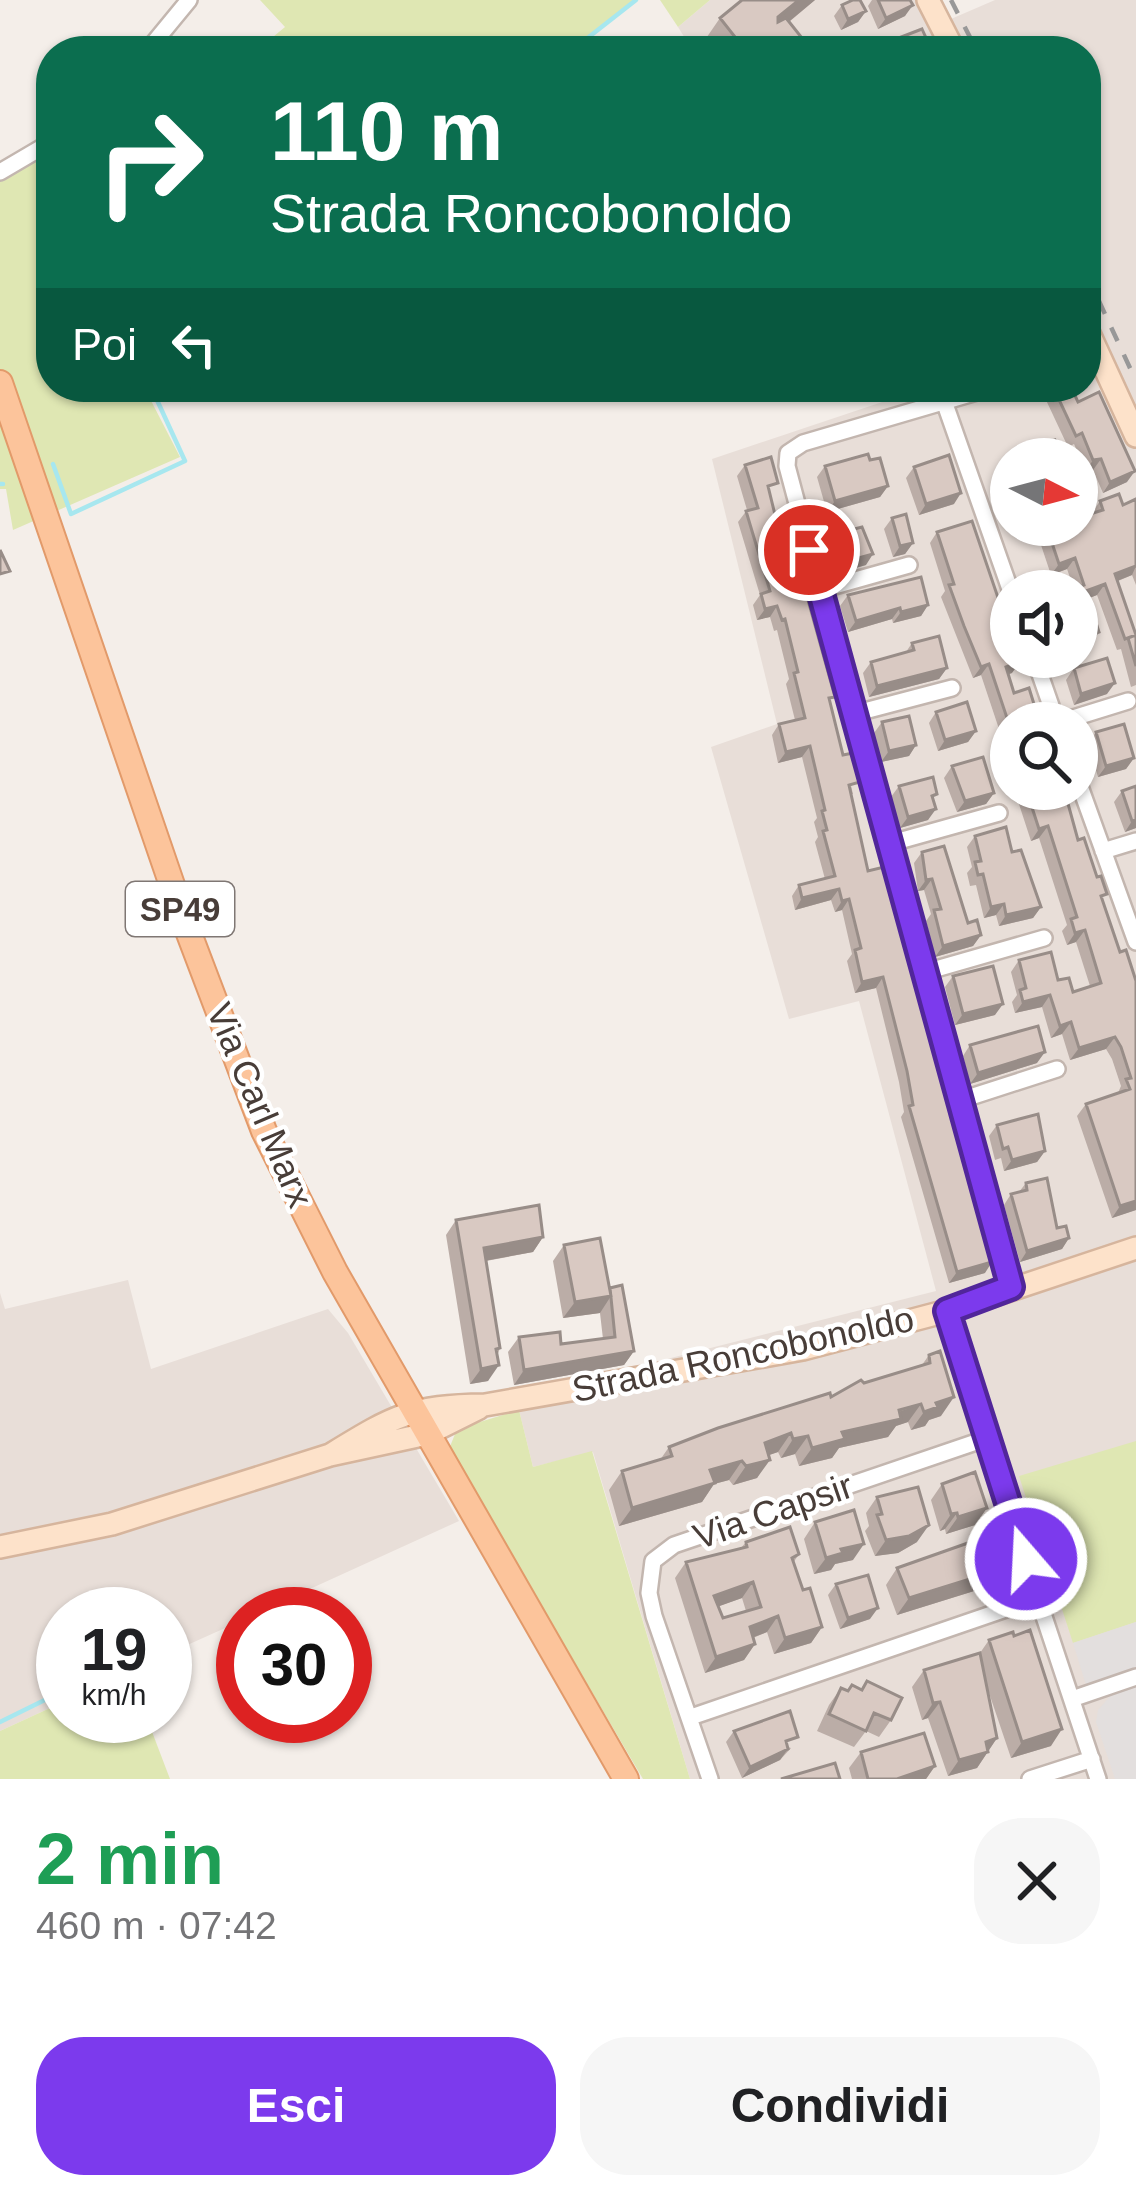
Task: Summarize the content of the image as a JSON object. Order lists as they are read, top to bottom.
{
  "streets": {
    "main road": ["SP49", "Via Carl Marx"],
    "street": ["Strada Roncobonoldo", "Via Capsir"]
  },
  "crossings": [
    ["Via Carl Marx", "Strada Roncobonoldo"]
  ],
  "north": "right",
  "page": {
    "turn": ["110 m", "Strada Roncobonoldo"],
    "then": "Poi",
    "speed": "19 km/h",
    "limit": "30",
    "heading": ["2 min", "460 m · 07:42"],
    "buttons": ["Esci", "Condividi"]
  }
}
